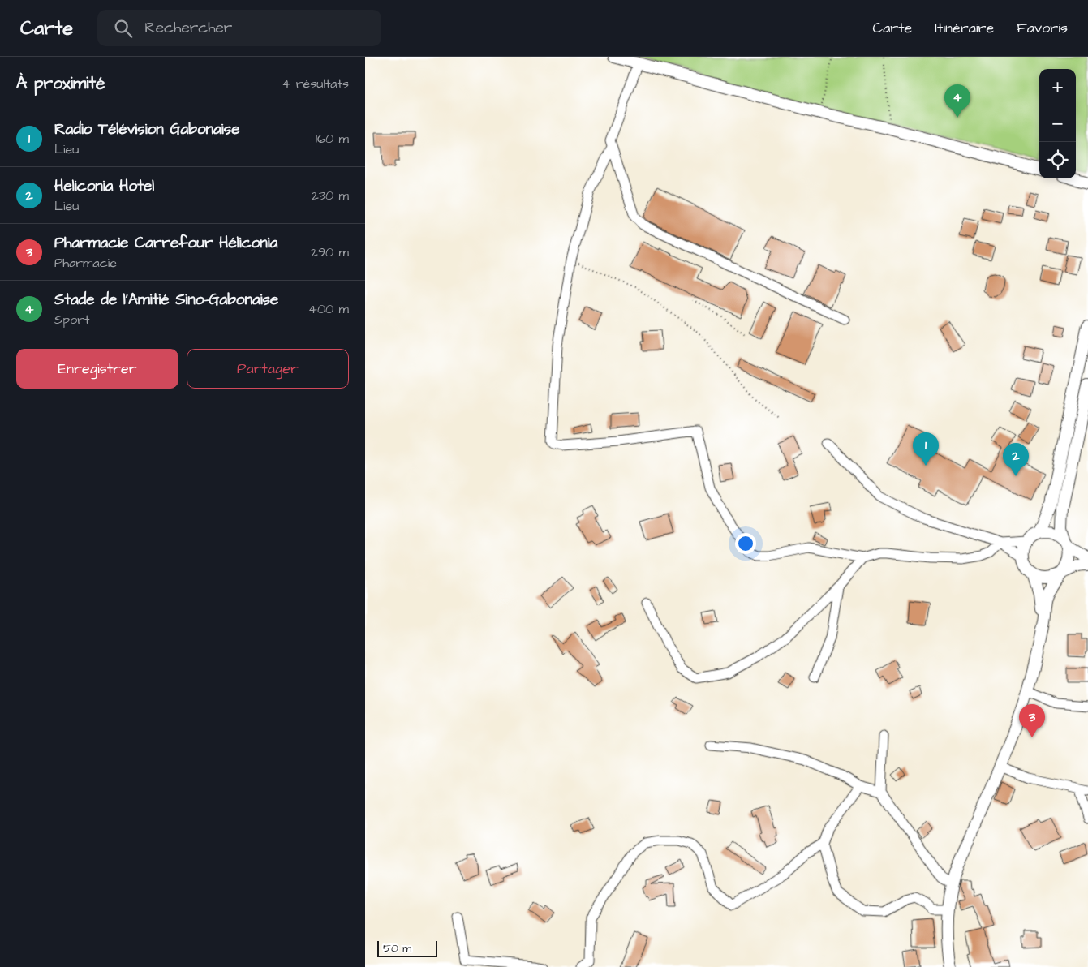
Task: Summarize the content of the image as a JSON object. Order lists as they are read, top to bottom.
{
  "scale_bar": "50 m",
  "page": {
    "header": "Carte",
    "search": "Rechercher",
    "nav": ["Carte", "Itinéraire", "Favoris"],
    "heading": ["À proximité", "4 résultats"],
    "map_buttons": ["+", "−"],
    "pins": [
      "4",
      "1",
      "2",
      "3"
    ],
    "list": [
      {
        "mark": "1",
        "name": "Radio Télévision Gabonaise",
        "note": "Lieu",
        "value": "160 m"
      },
      {
        "mark": "2",
        "name": "Heliconia Hotel",
        "note": "Lieu",
        "value": "230 m"
      },
      {
        "mark": "3",
        "name": "Pharmacie Carrefour Héliconia",
        "note": "Pharmacie",
        "value": "290 m"
      },
      {
        "mark": "4",
        "name": "Stade de l’Amitié Sino-Gabonaise",
        "note": "Sport",
        "value": "400 m"
      }
    ],
    "buttons": ["Enregistrer", "Partager"],
    "scale": "50 m"
  }
}
